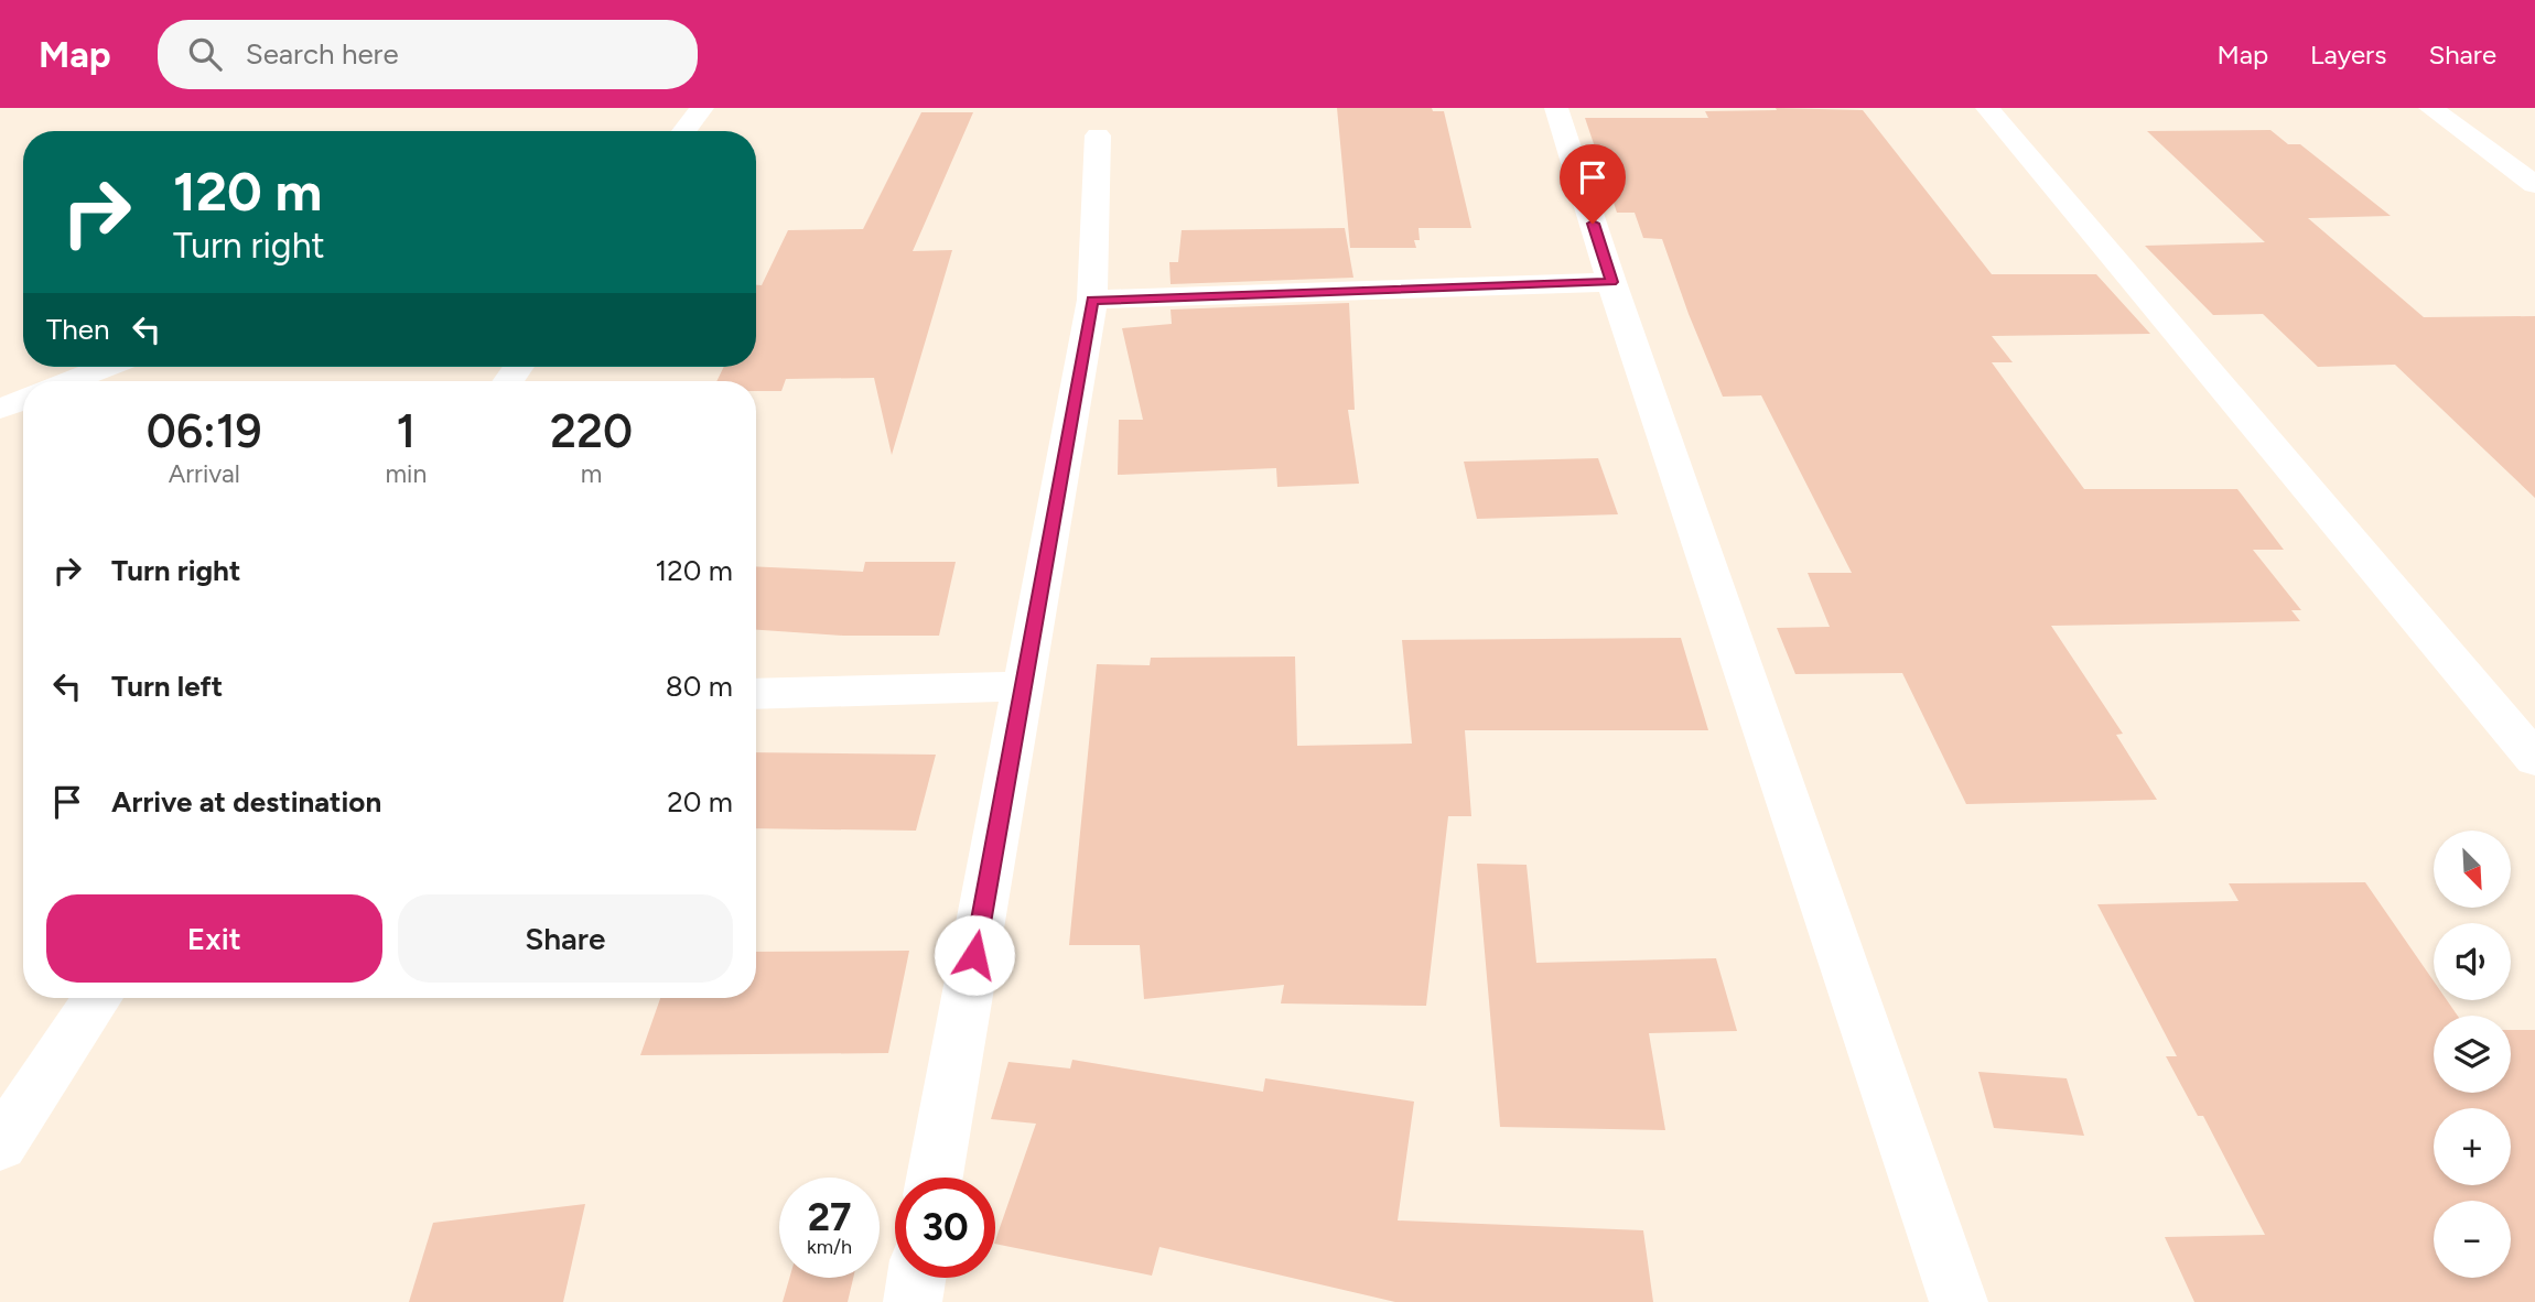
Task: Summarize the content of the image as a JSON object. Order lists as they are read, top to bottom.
{
  "north": "bottom right",
  "page": {
    "header": "Map",
    "search": "Search here",
    "nav": ["Map", "Layers", "Share"],
    "turn": ["120 m", "Turn right"],
    "then": "Then",
    "eta": [
      "06:19",
      "Arrival",
      "1",
      "min",
      "220",
      "m"
    ],
    "list": [
      {
        "name": "Turn right",
        "value": "120 m"
      },
      {
        "name": "Turn left",
        "value": "80 m"
      },
      {
        "name": "Arrive at destination",
        "value": "20 m"
      }
    ],
    "map_buttons": ["+", "−"],
    "buttons": ["Exit", "Share"],
    "speed": "27 km/h",
    "limit": "30"
  }
}
